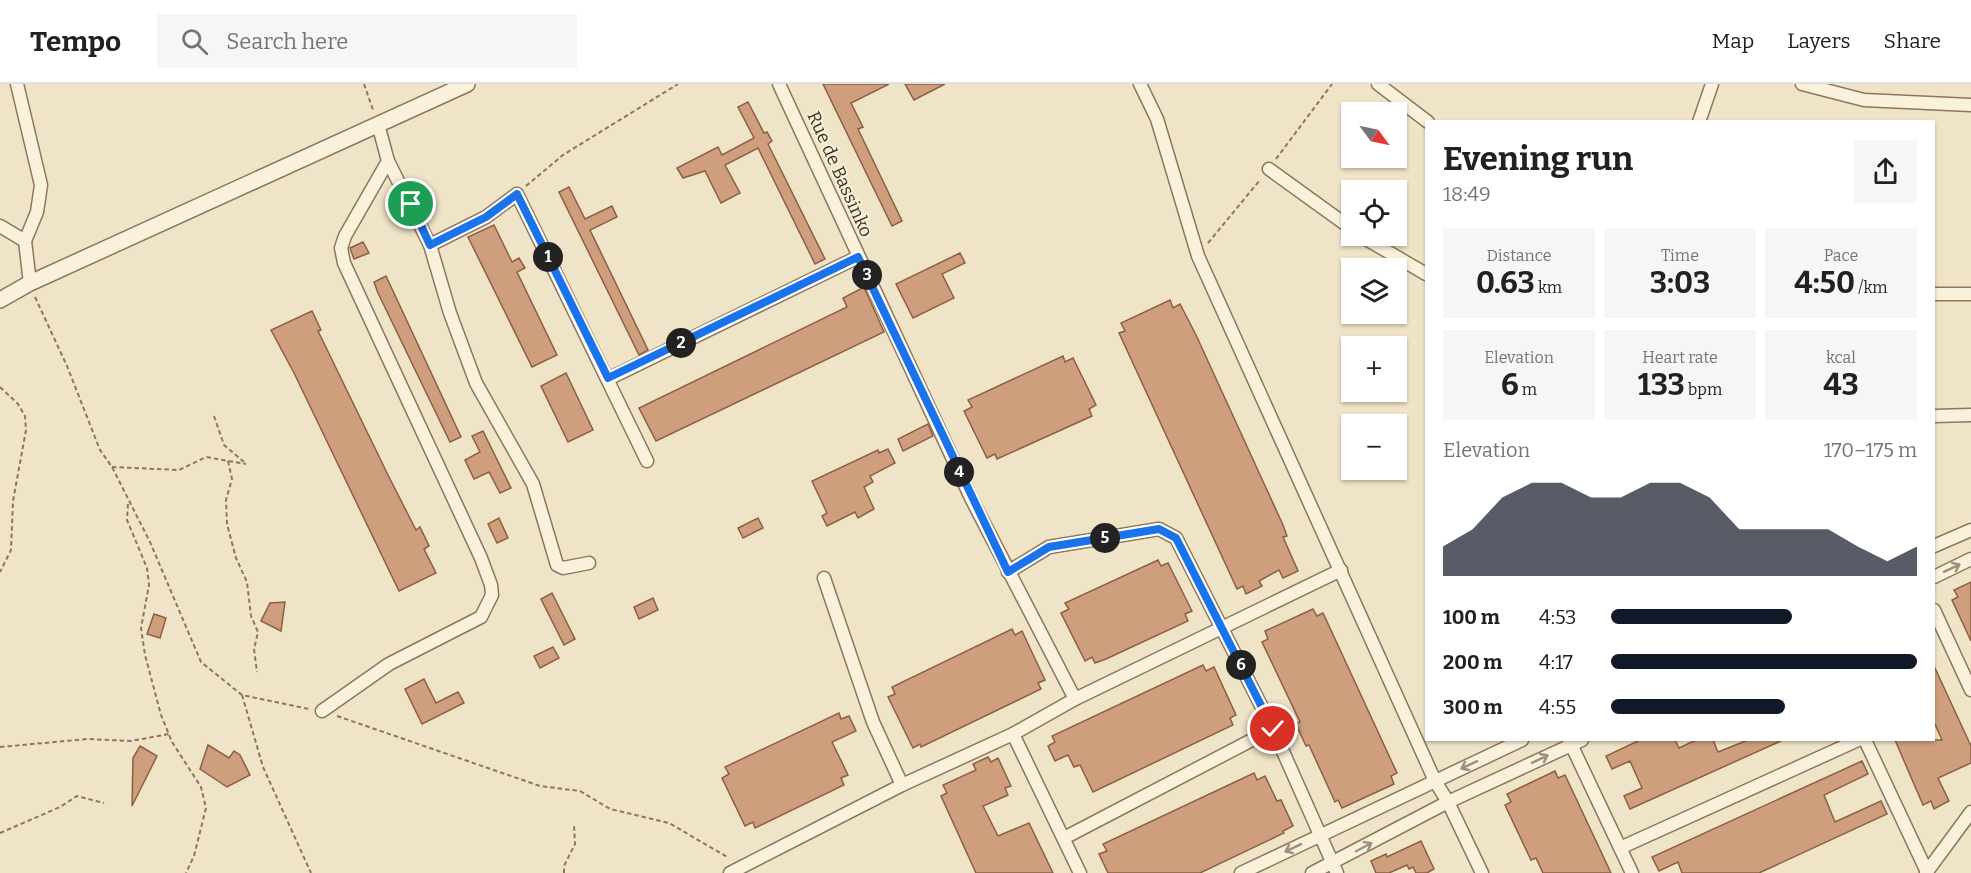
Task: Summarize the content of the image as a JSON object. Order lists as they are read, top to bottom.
{
  "streets": {
    "street": ["Rue de Bassinko"]
  },
  "north": "bottom right",
  "page": {
    "header": "Tempo",
    "search": "Search here",
    "nav": ["Map", "Layers", "Share"],
    "map_buttons": ["+", "−"],
    "heading": ["Evening run", "18:49"],
    "stats": [
      ["Distance", "0.63 km"],
      ["Time", "3:03"],
      ["Pace", "4:50 /km"],
      ["Elevation", "6 m"],
      ["Heart rate", "133 bpm"],
      ["kcal", "43"]
    ],
    "pins": [
      "1",
      "3",
      "2",
      "4",
      "5",
      "6"
    ],
    "chart": ["Elevation", "170–175 m"],
    "list": [
      {
        "name": "100 m",
        "note": "4:53"
      },
      {
        "name": "200 m",
        "note": "4:17"
      },
      {
        "name": "300 m",
        "note": "4:55"
      }
    ]
  }
}
